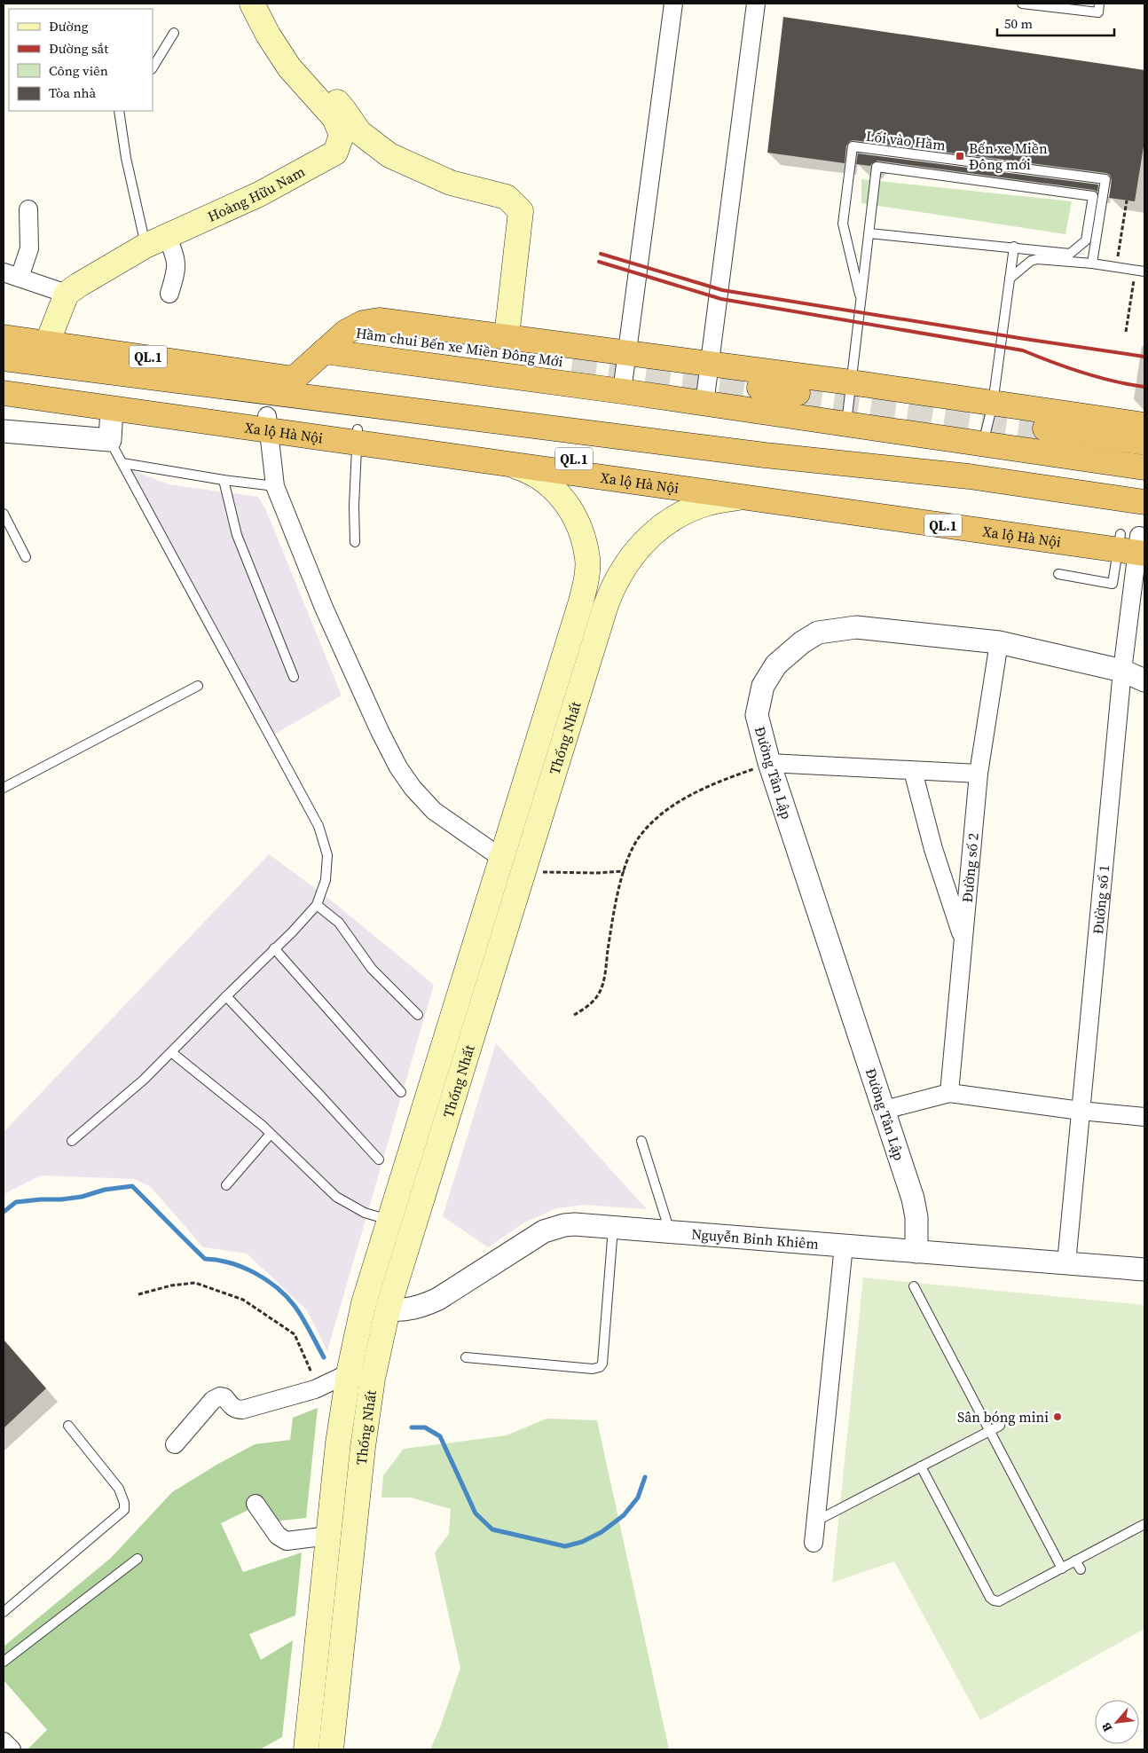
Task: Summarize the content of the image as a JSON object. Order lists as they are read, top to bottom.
{
  "streets": {
    "highway": ["Hầm chui Bến xe Miền Đông Mới", "QL.1", "Xa lộ Hà Nội"],
    "main road": ["Hoàng Hữu Nam", "Thống Nhất"],
    "street": [
      "Đường Tân Lập",
      "Đường số 2",
      "Đường số 1",
      "Nguyễn Bỉnh Khiêm"
    ],
    "lane": ["Lối vào Hầm"]
  },
  "crossings": [
    ["Xa lộ Hà Nội", "Thống Nhất"],
    ["Xa lộ Hà Nội", "Đường số 1"],
    ["Thống Nhất", "Nguyễn Bỉnh Khiêm"],
    ["Đường Tân Lập", "Đường số 2"],
    ["Đường Tân Lập", "Đường số 1"],
    ["Đường Tân Lập", "Nguyễn Bỉnh Khiêm"],
    ["Đường số 1", "Nguyễn Bỉnh Khiêm"]
  ],
  "places": {
    "transit": ["Bến xe Miền Đông mới"],
    "other": ["Sân bóng mini"]
  },
  "legend": [
    "Đường",
    "Đường sắt",
    "Công viên",
    "Tòa nhà"
  ],
  "scale_bar": "50 m",
  "north": "bottom left"
}
